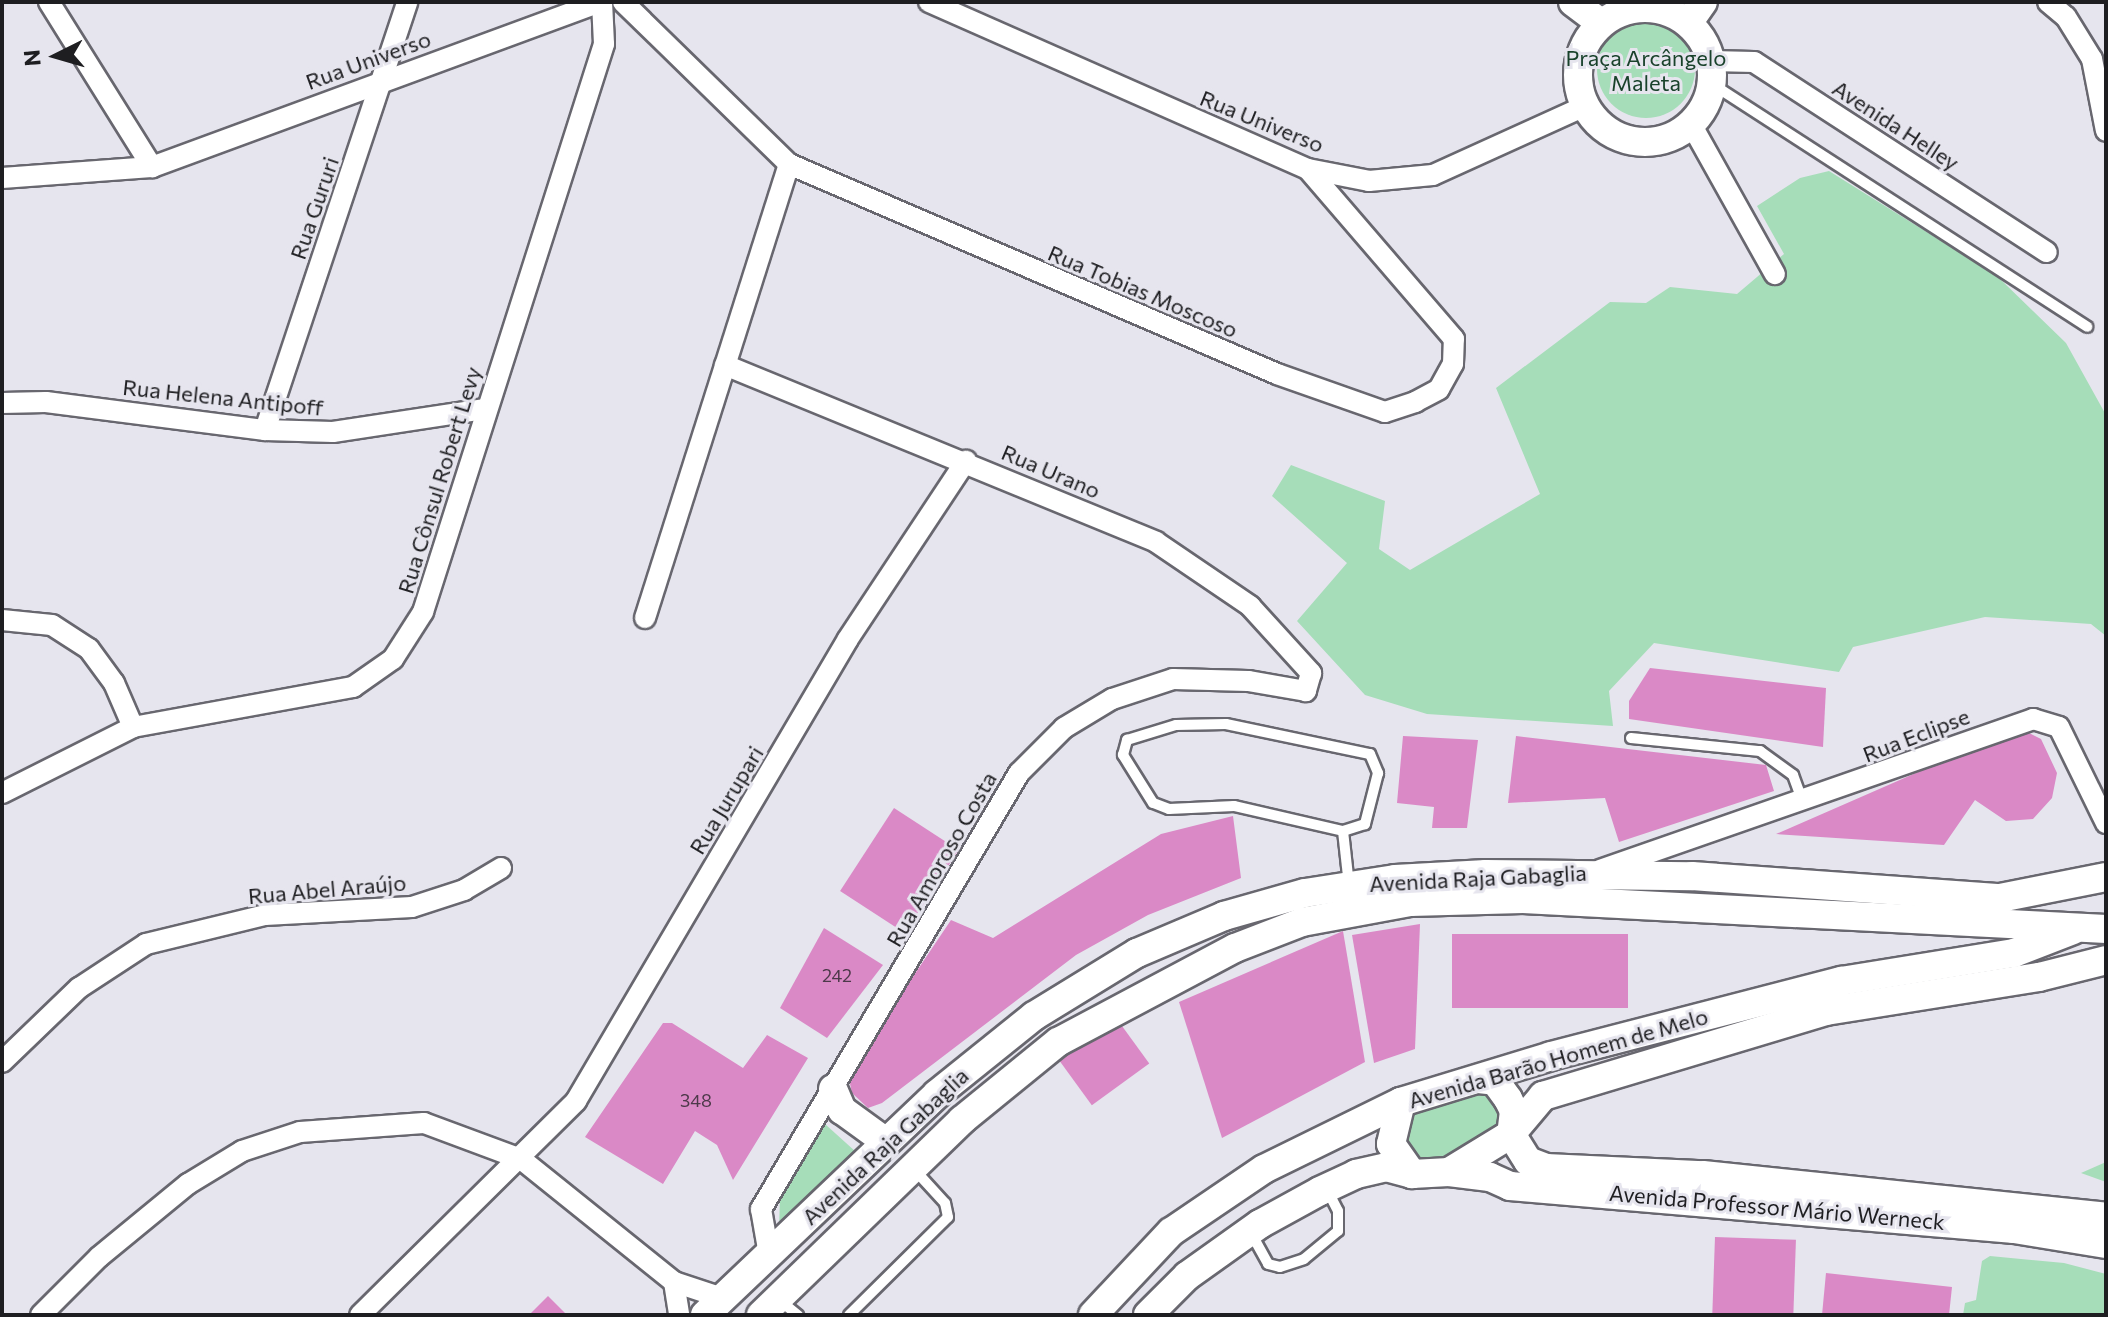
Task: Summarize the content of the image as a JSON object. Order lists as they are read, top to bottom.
{
  "streets": {
    "main road": ["Avenida Raja Gabaglia", "Avenida Barão Homem de Melo", "Avenida Professor Mário Werneck"],
    "street": [
      "Rua Universo",
      "Avenida Helley",
      "Rua Gururi",
      "Rua Tobias Moscoso",
      "Rua Helena Antipoff",
      "Rua Urano",
      "Rua Cônsul Robert Levy",
      "Rua Eclipse",
      "Rua Jurupari",
      "Rua Amoroso Costa",
      "Rua Abel Araújo"
    ]
  },
  "crossings": [
    ["Rua Universo", "Avenida Helley"],
    ["Rua Universo", "Rua Gururi"],
    ["Rua Universo", "Rua Tobias Moscoso"],
    ["Rua Universo", "Rua Cônsul Robert Levy"],
    ["Rua Gururi", "Rua Helena Antipoff"],
    ["Rua Helena Antipoff", "Rua Cônsul Robert Levy"],
    ["Rua Urano", "Rua Jurupari"],
    ["Rua Urano", "Rua Amoroso Costa"],
    ["Rua Eclipse", "Avenida Raja Gabaglia"],
    ["Rua Amoroso Costa", "Avenida Raja Gabaglia"],
    ["Avenida Raja Gabaglia", "Avenida Barão Homem de Melo"],
    ["Avenida Barão Homem de Melo", "Avenida Professor Mário Werneck"]
  ],
  "parks": ["Praça Arcângelo Maleta"],
  "house_numbers": ["242", "348"],
  "north": "left"
}
